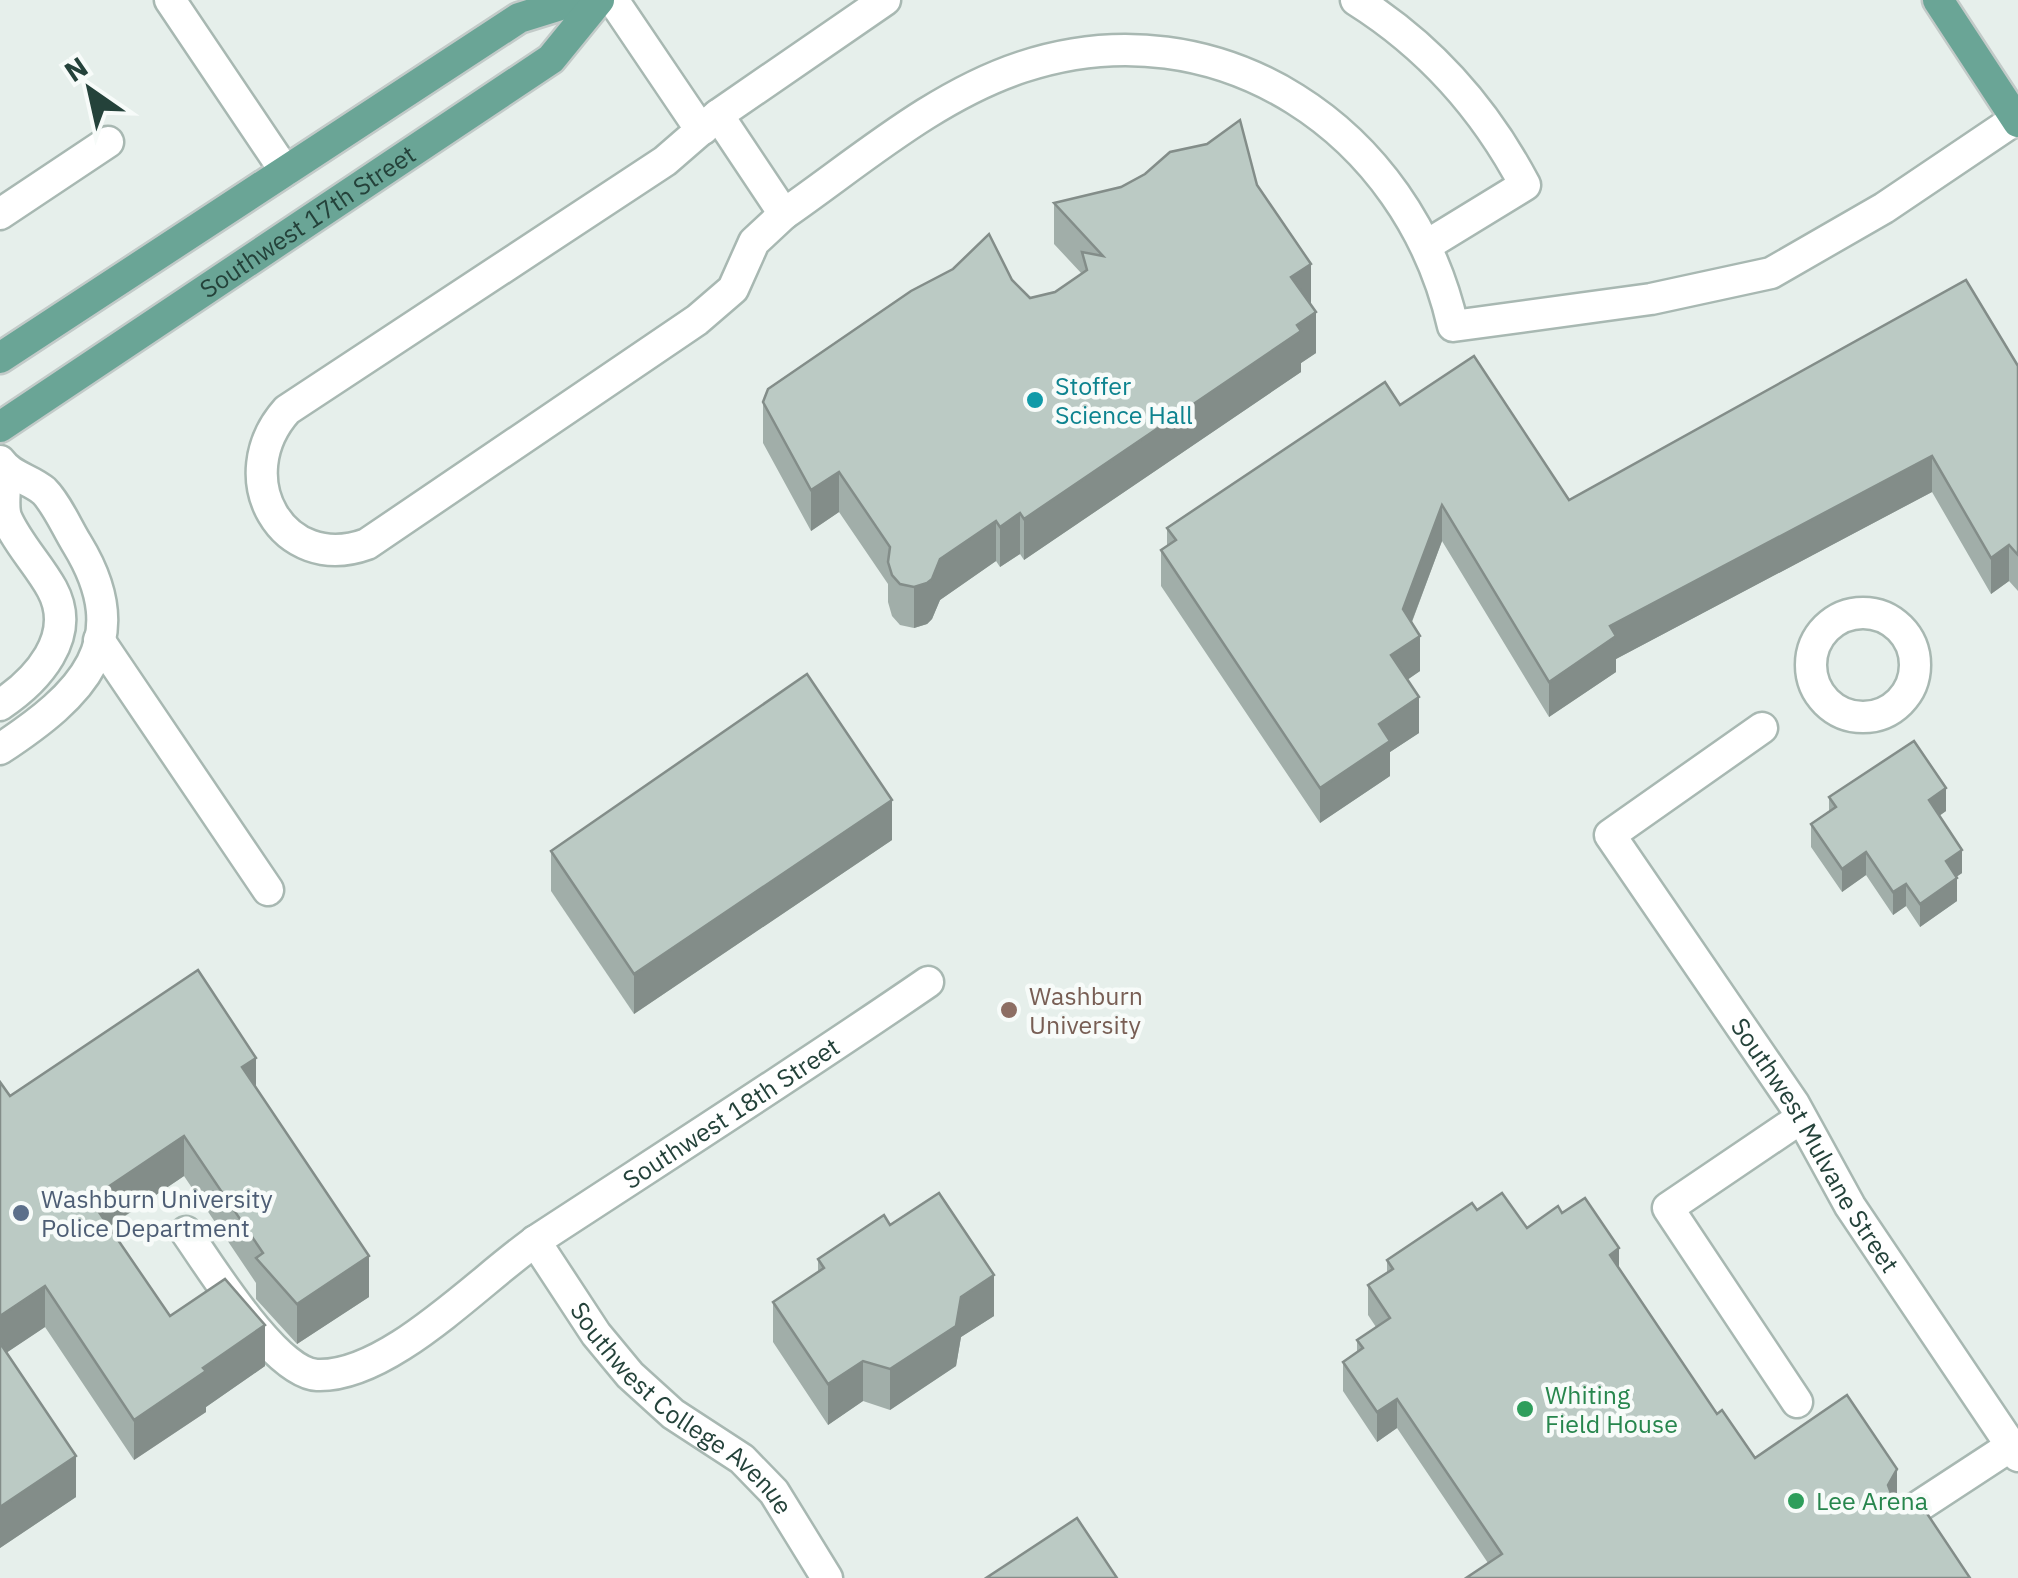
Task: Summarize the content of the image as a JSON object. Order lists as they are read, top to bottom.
{
  "streets": {
    "main road": ["Southwest 17th Street"],
    "street": ["Southwest 18th Street", "Southwest Mulvane Street", "Southwest College Avenue"]
  },
  "crossings": [
    ["Southwest 18th Street", "Southwest College Avenue"]
  ],
  "places": [
    "Stoffer Science Hall",
    "Washburn University",
    "Washburn University Police Department",
    "Whiting Field House",
    "Lee Arena"
  ],
  "north": "top left"
}
